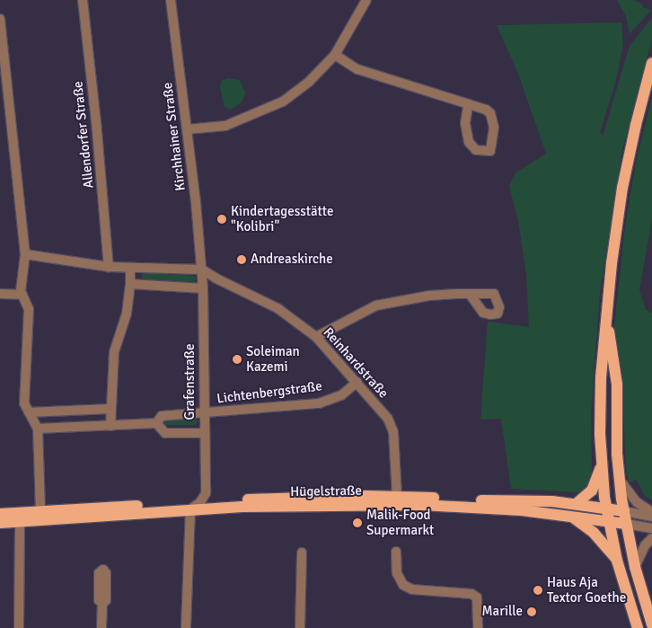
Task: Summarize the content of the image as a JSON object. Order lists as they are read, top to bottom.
{
  "streets": {
    "main road": ["Hügelstraße"],
    "street": [
      "Allendorfer Straße",
      "Kirchhainer Straße",
      "Reinhardstraße",
      "Grafenstraße",
      "Lichtenbergstraße"
    ]
  },
  "crossings": [
    ["Allendorfer Straße", "Reinhardstraße"],
    ["Kirchhainer Straße", "Reinhardstraße"],
    ["Kirchhainer Straße", "Grafenstraße"],
    ["Reinhardstraße", "Grafenstraße"],
    ["Reinhardstraße", "Lichtenbergstraße"],
    ["Reinhardstraße", "Hügelstraße"],
    ["Grafenstraße", "Lichtenbergstraße"],
    ["Grafenstraße", "Hügelstraße"]
  ],
  "places": [
    "Kindertagesstätte \"Kolibri\"",
    "Andreaskirche",
    "Soleiman Kazemi",
    "Malik-Food Supermarkt",
    "Haus Aja Textor Goethe",
    "Marille"
  ]
}
